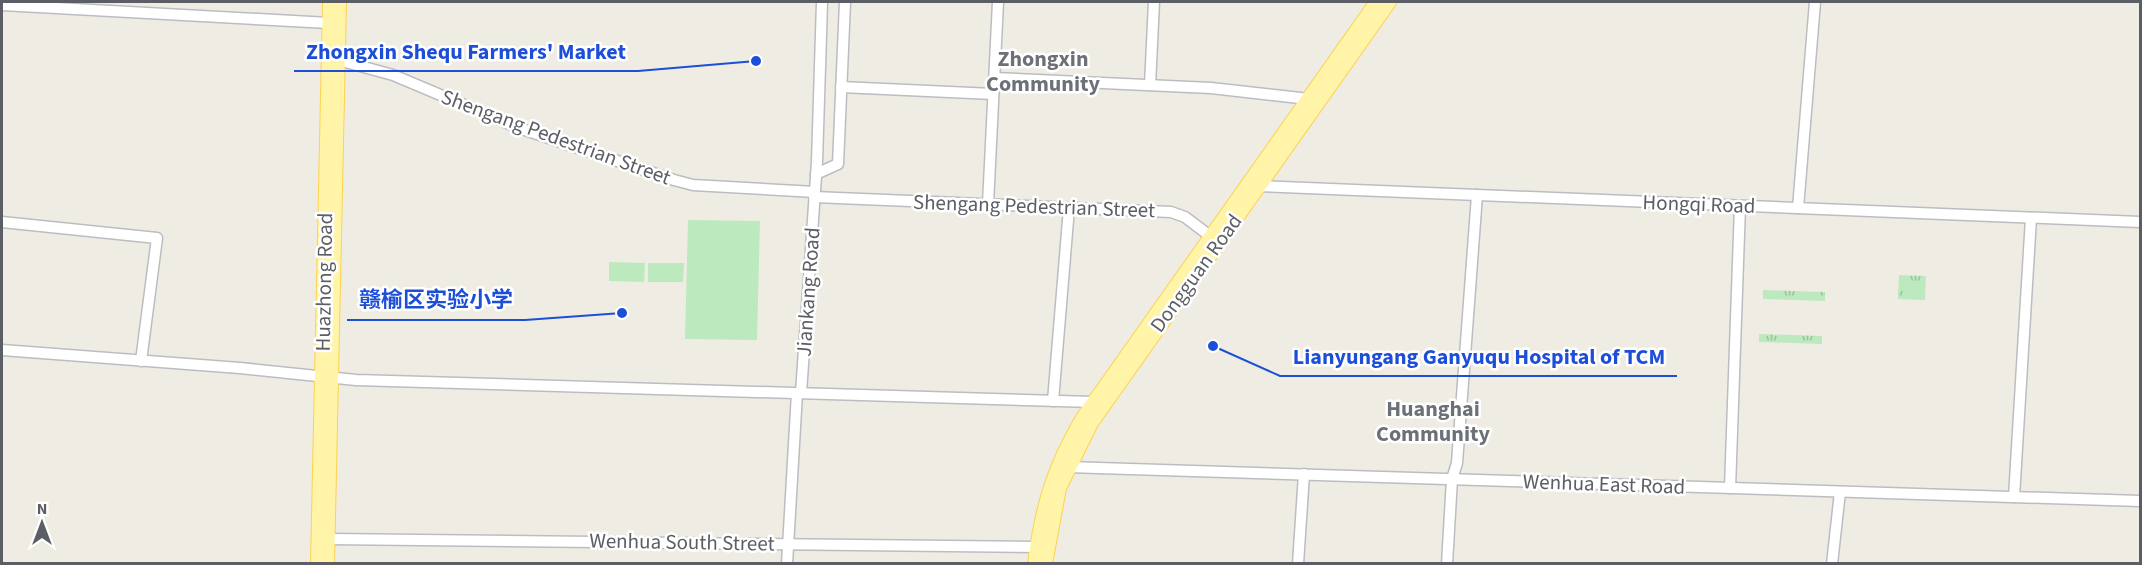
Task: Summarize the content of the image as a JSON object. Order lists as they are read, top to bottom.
{
  "streets": {
    "main road": ["Dongguan Road", "Huazhong Road"],
    "street": [
      "Shengang Pedestrian Street",
      "Hongqi Road",
      "Jiankang Road",
      "Wenhua East Road",
      "Wenhua South Street"
    ]
  },
  "crossings": [
    ["Shengang Pedestrian Street", "Dongguan Road"],
    ["Shengang Pedestrian Street", "Huazhong Road"],
    ["Shengang Pedestrian Street", "Jiankang Road"],
    ["Hongqi Road", "Dongguan Road"],
    ["Dongguan Road", "Wenhua East Road"],
    ["Dongguan Road", "Wenhua South Street"],
    ["Huazhong Road", "Wenhua South Street"],
    ["Jiankang Road", "Wenhua South Street"]
  ],
  "districts": ["Zhongxin Community", "Huanghai Community"],
  "places": ["Zhongxin Shequ Farmers' Market", "赣榆区实验小学", "Lianyungang Ganyuqu Hospital of TCM"],
  "north": "top"
}
